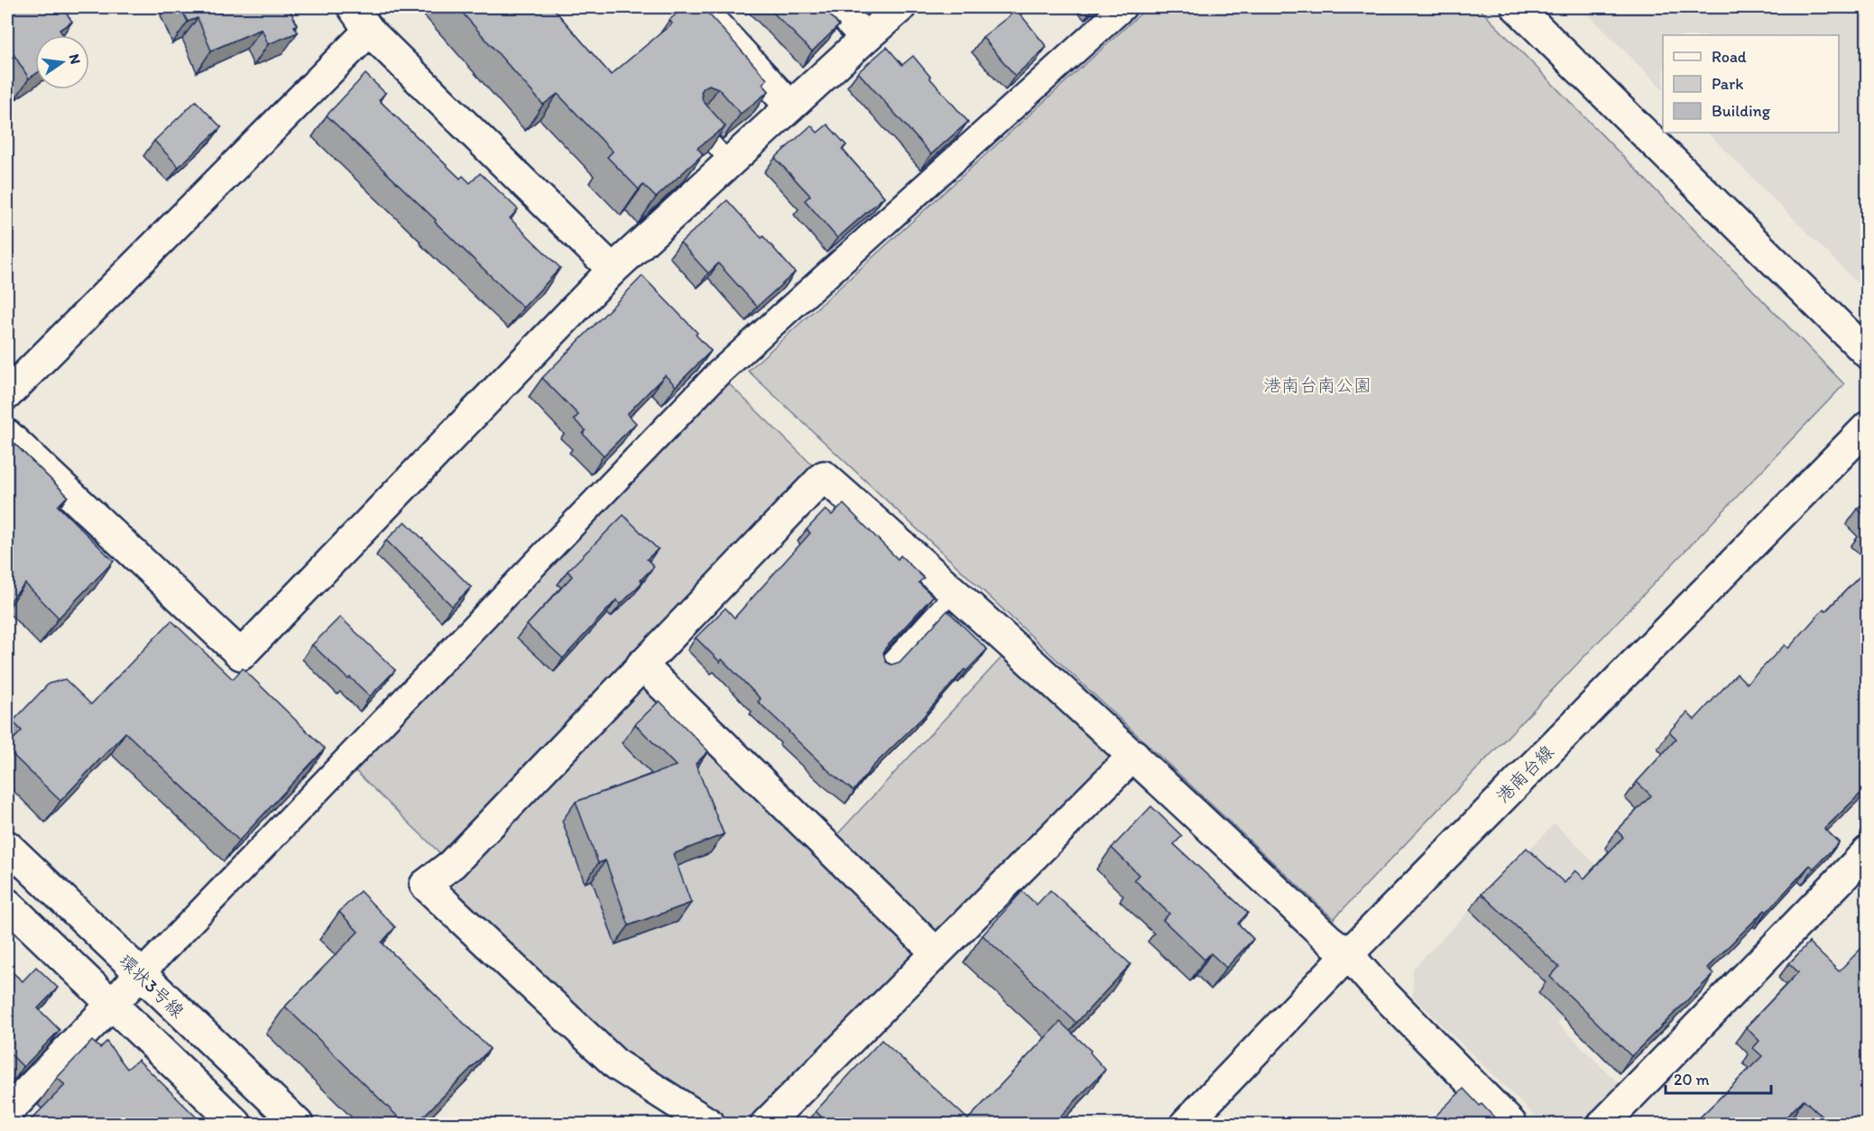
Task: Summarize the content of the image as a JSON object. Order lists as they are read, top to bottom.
{
  "streets": {
    "street": ["港南台線", "環状3号線"]
  },
  "parks": ["港南台南公園"],
  "legend": ["Road", "Park", "Building"],
  "scale_bar": "20 m",
  "north": "right"
}
